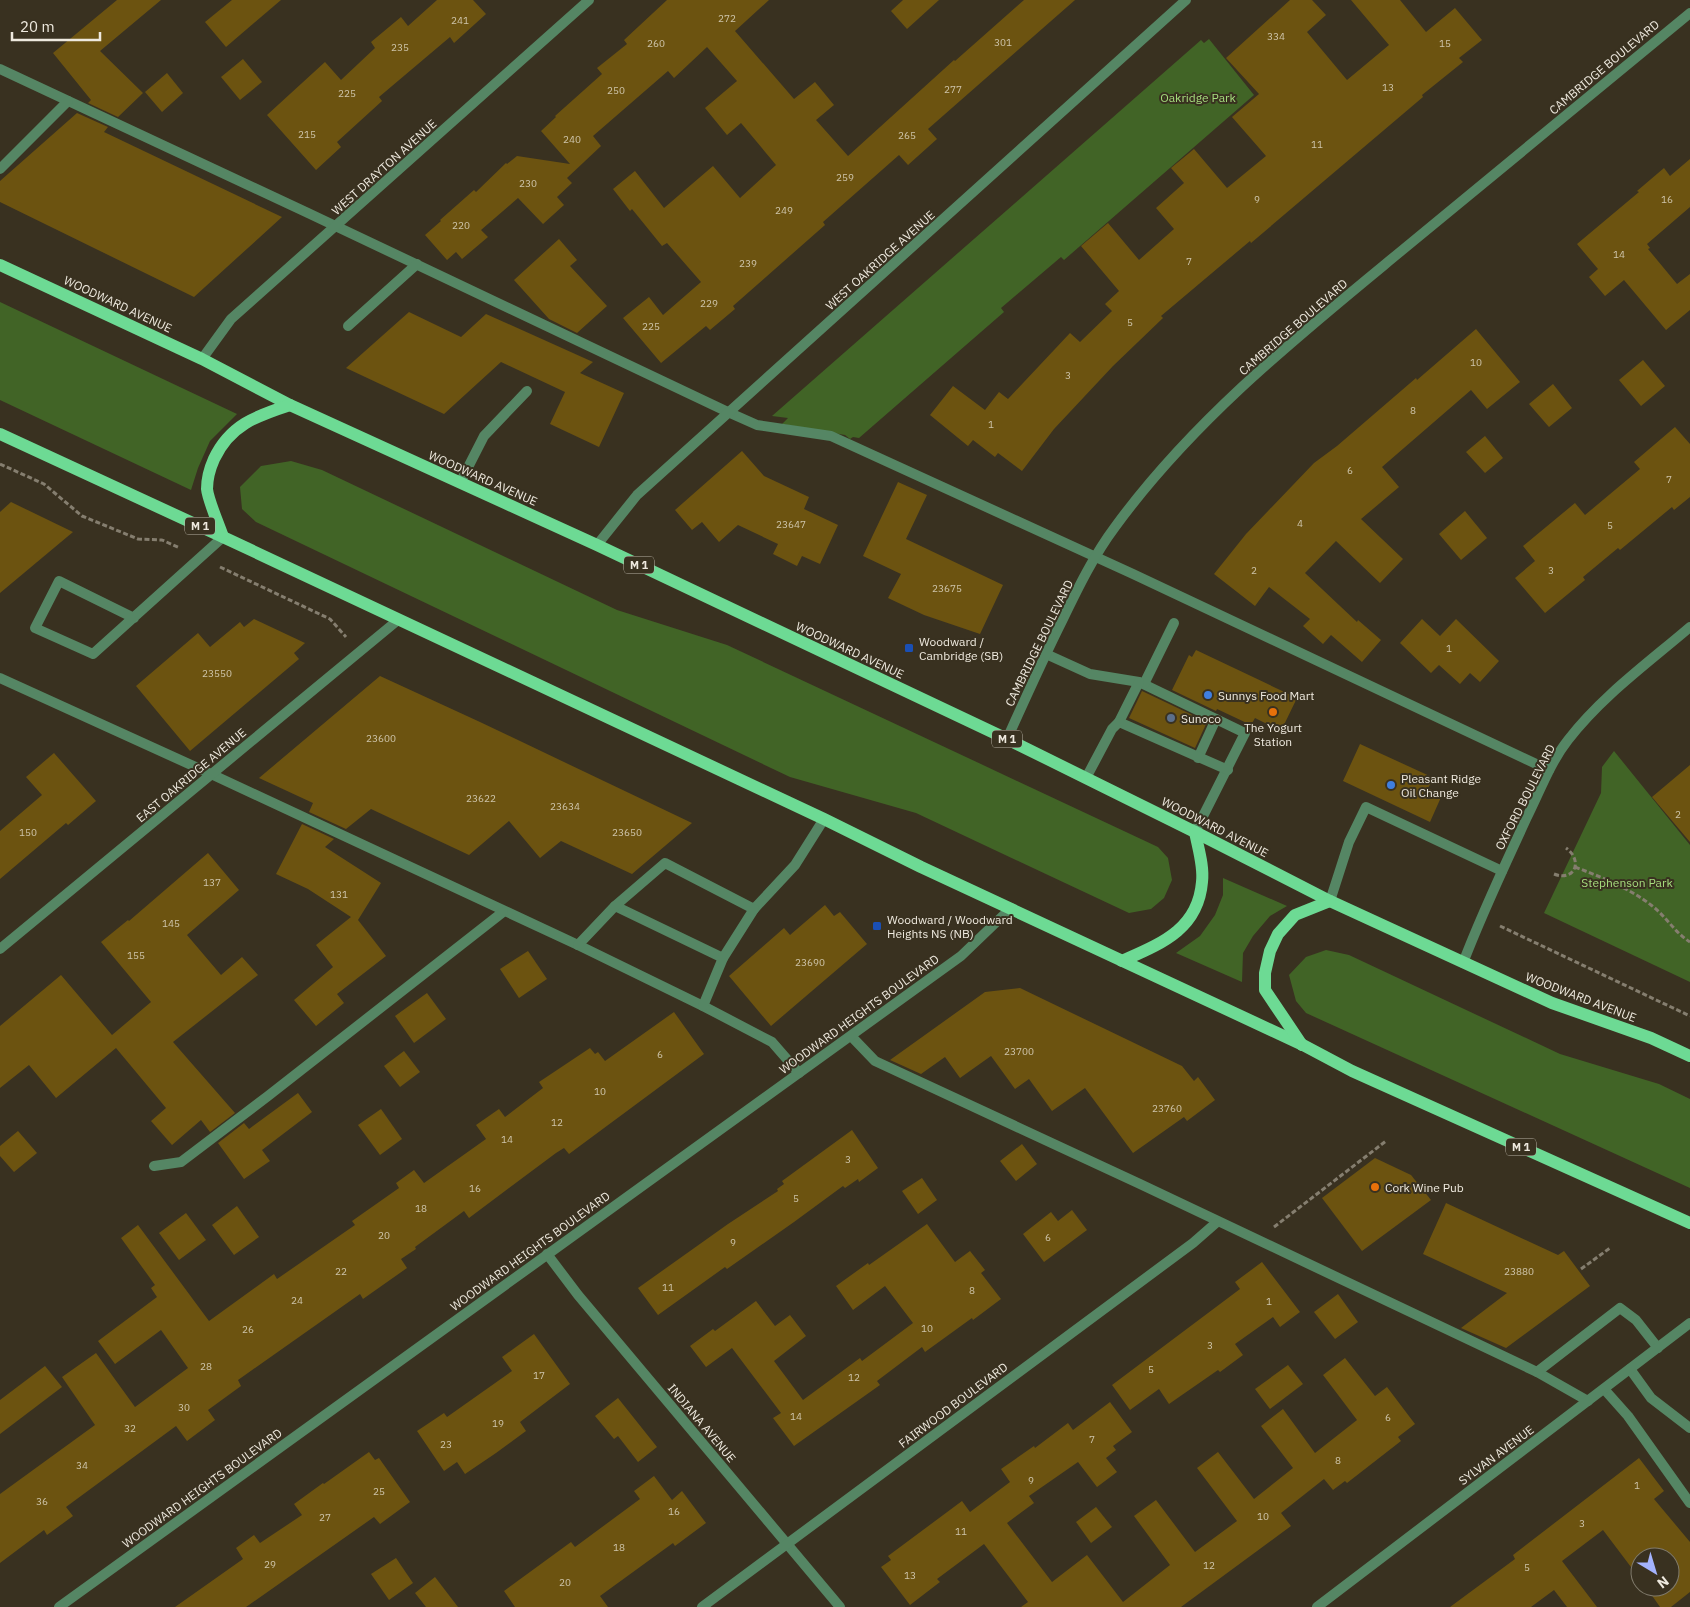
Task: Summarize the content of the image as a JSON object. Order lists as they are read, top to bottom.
{
  "streets": {
    "main road": ["WOODWARD AVENUE", "M 1"],
    "street": [
      "CAMBRIDGE BOULEVARD",
      "WEST DRAYTON AVENUE",
      "WEST OAKRIDGE AVENUE",
      "EAST OAKRIDGE AVENUE",
      "OXFORD BOULEVARD",
      "WOODWARD HEIGHTS BOULEVARD",
      "FAIRWOOD BOULEVARD",
      "INDIANA AVENUE",
      "SYLVAN AVENUE"
    ]
  },
  "crossings": [
    ["CAMBRIDGE BOULEVARD", "WOODWARD AVENUE"],
    ["WEST DRAYTON AVENUE", "WOODWARD AVENUE"],
    ["WEST OAKRIDGE AVENUE", "WOODWARD AVENUE"],
    ["WOODWARD AVENUE", "OXFORD BOULEVARD"],
    ["M 1", "EAST OAKRIDGE AVENUE"],
    ["M 1", "WOODWARD HEIGHTS BOULEVARD"],
    ["WOODWARD HEIGHTS BOULEVARD", "INDIANA AVENUE"],
    ["FAIRWOOD BOULEVARD", "INDIANA AVENUE"]
  ],
  "parks": ["Oakridge Park", "Stephenson Park"],
  "places": {
    "transit": ["Woodward / Cambridge (SB)", "Woodward / Woodward Heights NS (NB)"],
    "other": [
      "Sunnys Food Mart",
      "The Yogurt Station",
      "Sunoco",
      "Pleasant Ridge Oil Change",
      "Cork Wine Pub"
    ]
  },
  "house_numbers": [
    "272",
    "241",
    "334",
    "301",
    "260",
    "15",
    "235",
    "13",
    "277",
    "250",
    "225",
    "215",
    "265",
    "240",
    "11",
    "259",
    "230",
    "9",
    "16",
    "249",
    "220",
    "14",
    "7",
    "239",
    "229",
    "5",
    "225",
    "10",
    "3",
    "8",
    "1",
    "6",
    "7",
    "4",
    "23647",
    "5",
    "2",
    "3",
    "23675",
    "1",
    "23550",
    "23600",
    "23622",
    "23634",
    "2",
    "150",
    "23650",
    "137",
    "131",
    "145",
    "155",
    "23690",
    "23700",
    "6",
    "10",
    "23760",
    "12",
    "14",
    "3",
    "16",
    "5",
    "18",
    "20",
    "6",
    "9",
    "22",
    "23880",
    "11",
    "8",
    "24",
    "1",
    "10",
    "26",
    "3",
    "28",
    "5",
    "17",
    "12",
    "30",
    "14",
    "6",
    "19",
    "32",
    "7",
    "23",
    "8",
    "34",
    "9",
    "1",
    "25",
    "36",
    "16",
    "10",
    "27",
    "3",
    "11",
    "18",
    "29",
    "12",
    "5",
    "13",
    "20"
  ],
  "scale_bar": "20 m",
  "north": "bottom right"
}
